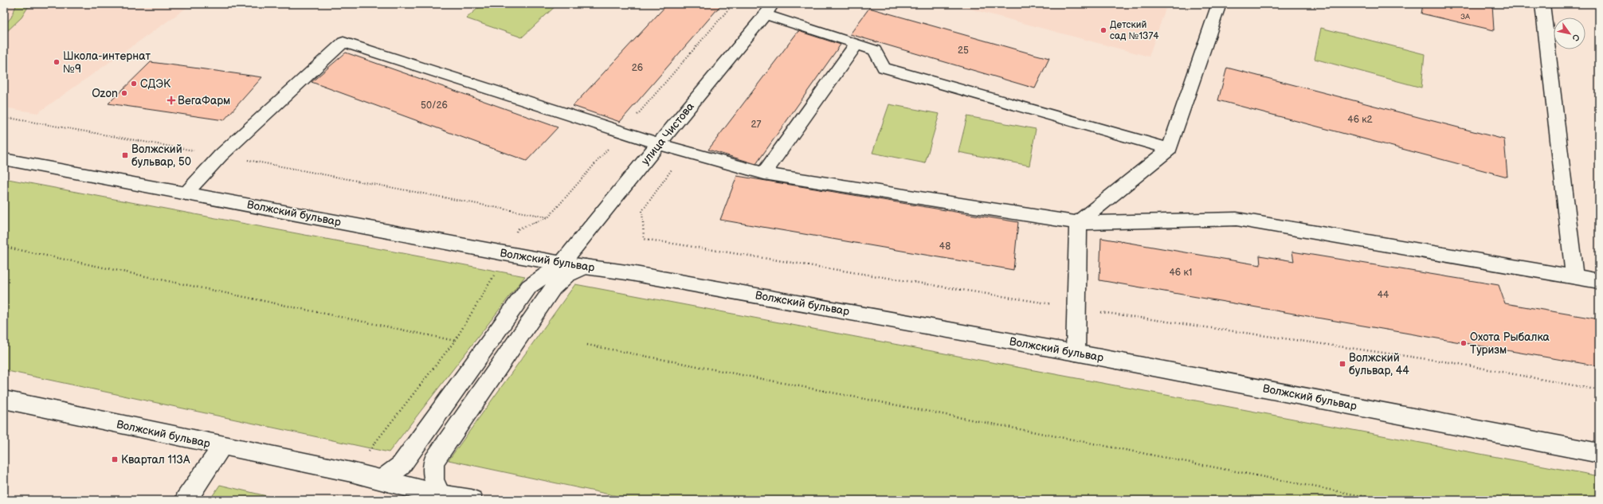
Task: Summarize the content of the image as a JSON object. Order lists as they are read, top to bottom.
{
  "streets": {
    "main road": ["улица Чистова", "Волжский бульвар"]
  },
  "crossings": [
    ["улица Чистова", "Волжский бульвар"]
  ],
  "places": {
    "other": [
      "Детский сад №1374",
      "Школа-интернат №9",
      "СДЭК",
      "Ozon",
      "Охота Рыбалка Туризм"
    ],
    "health": ["ВегаФарм"],
    "transit": ["Волжский бульвар, 50", "Волжский бульвар, 44", "Квартал 113А"]
  },
  "house_numbers": [
    "3А",
    "25",
    "26",
    "50/26",
    "46 к2",
    "27",
    "48",
    "46 к1",
    "44"
  ],
  "north": "bottom right"
}
